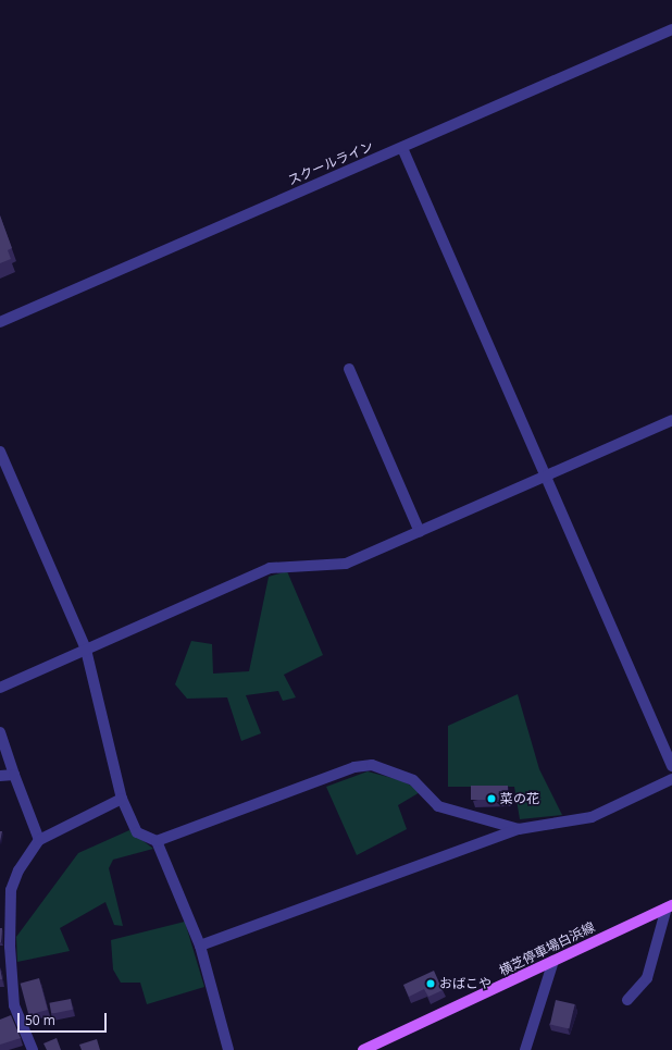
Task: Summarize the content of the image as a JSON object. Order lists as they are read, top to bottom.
{
  "streets": {
    "main road": ["横芝停車場白浜線"],
    "street": ["スクールライン"]
  },
  "places": ["菜の花", "おばこや"],
  "scale_bar": "50 m"
}
